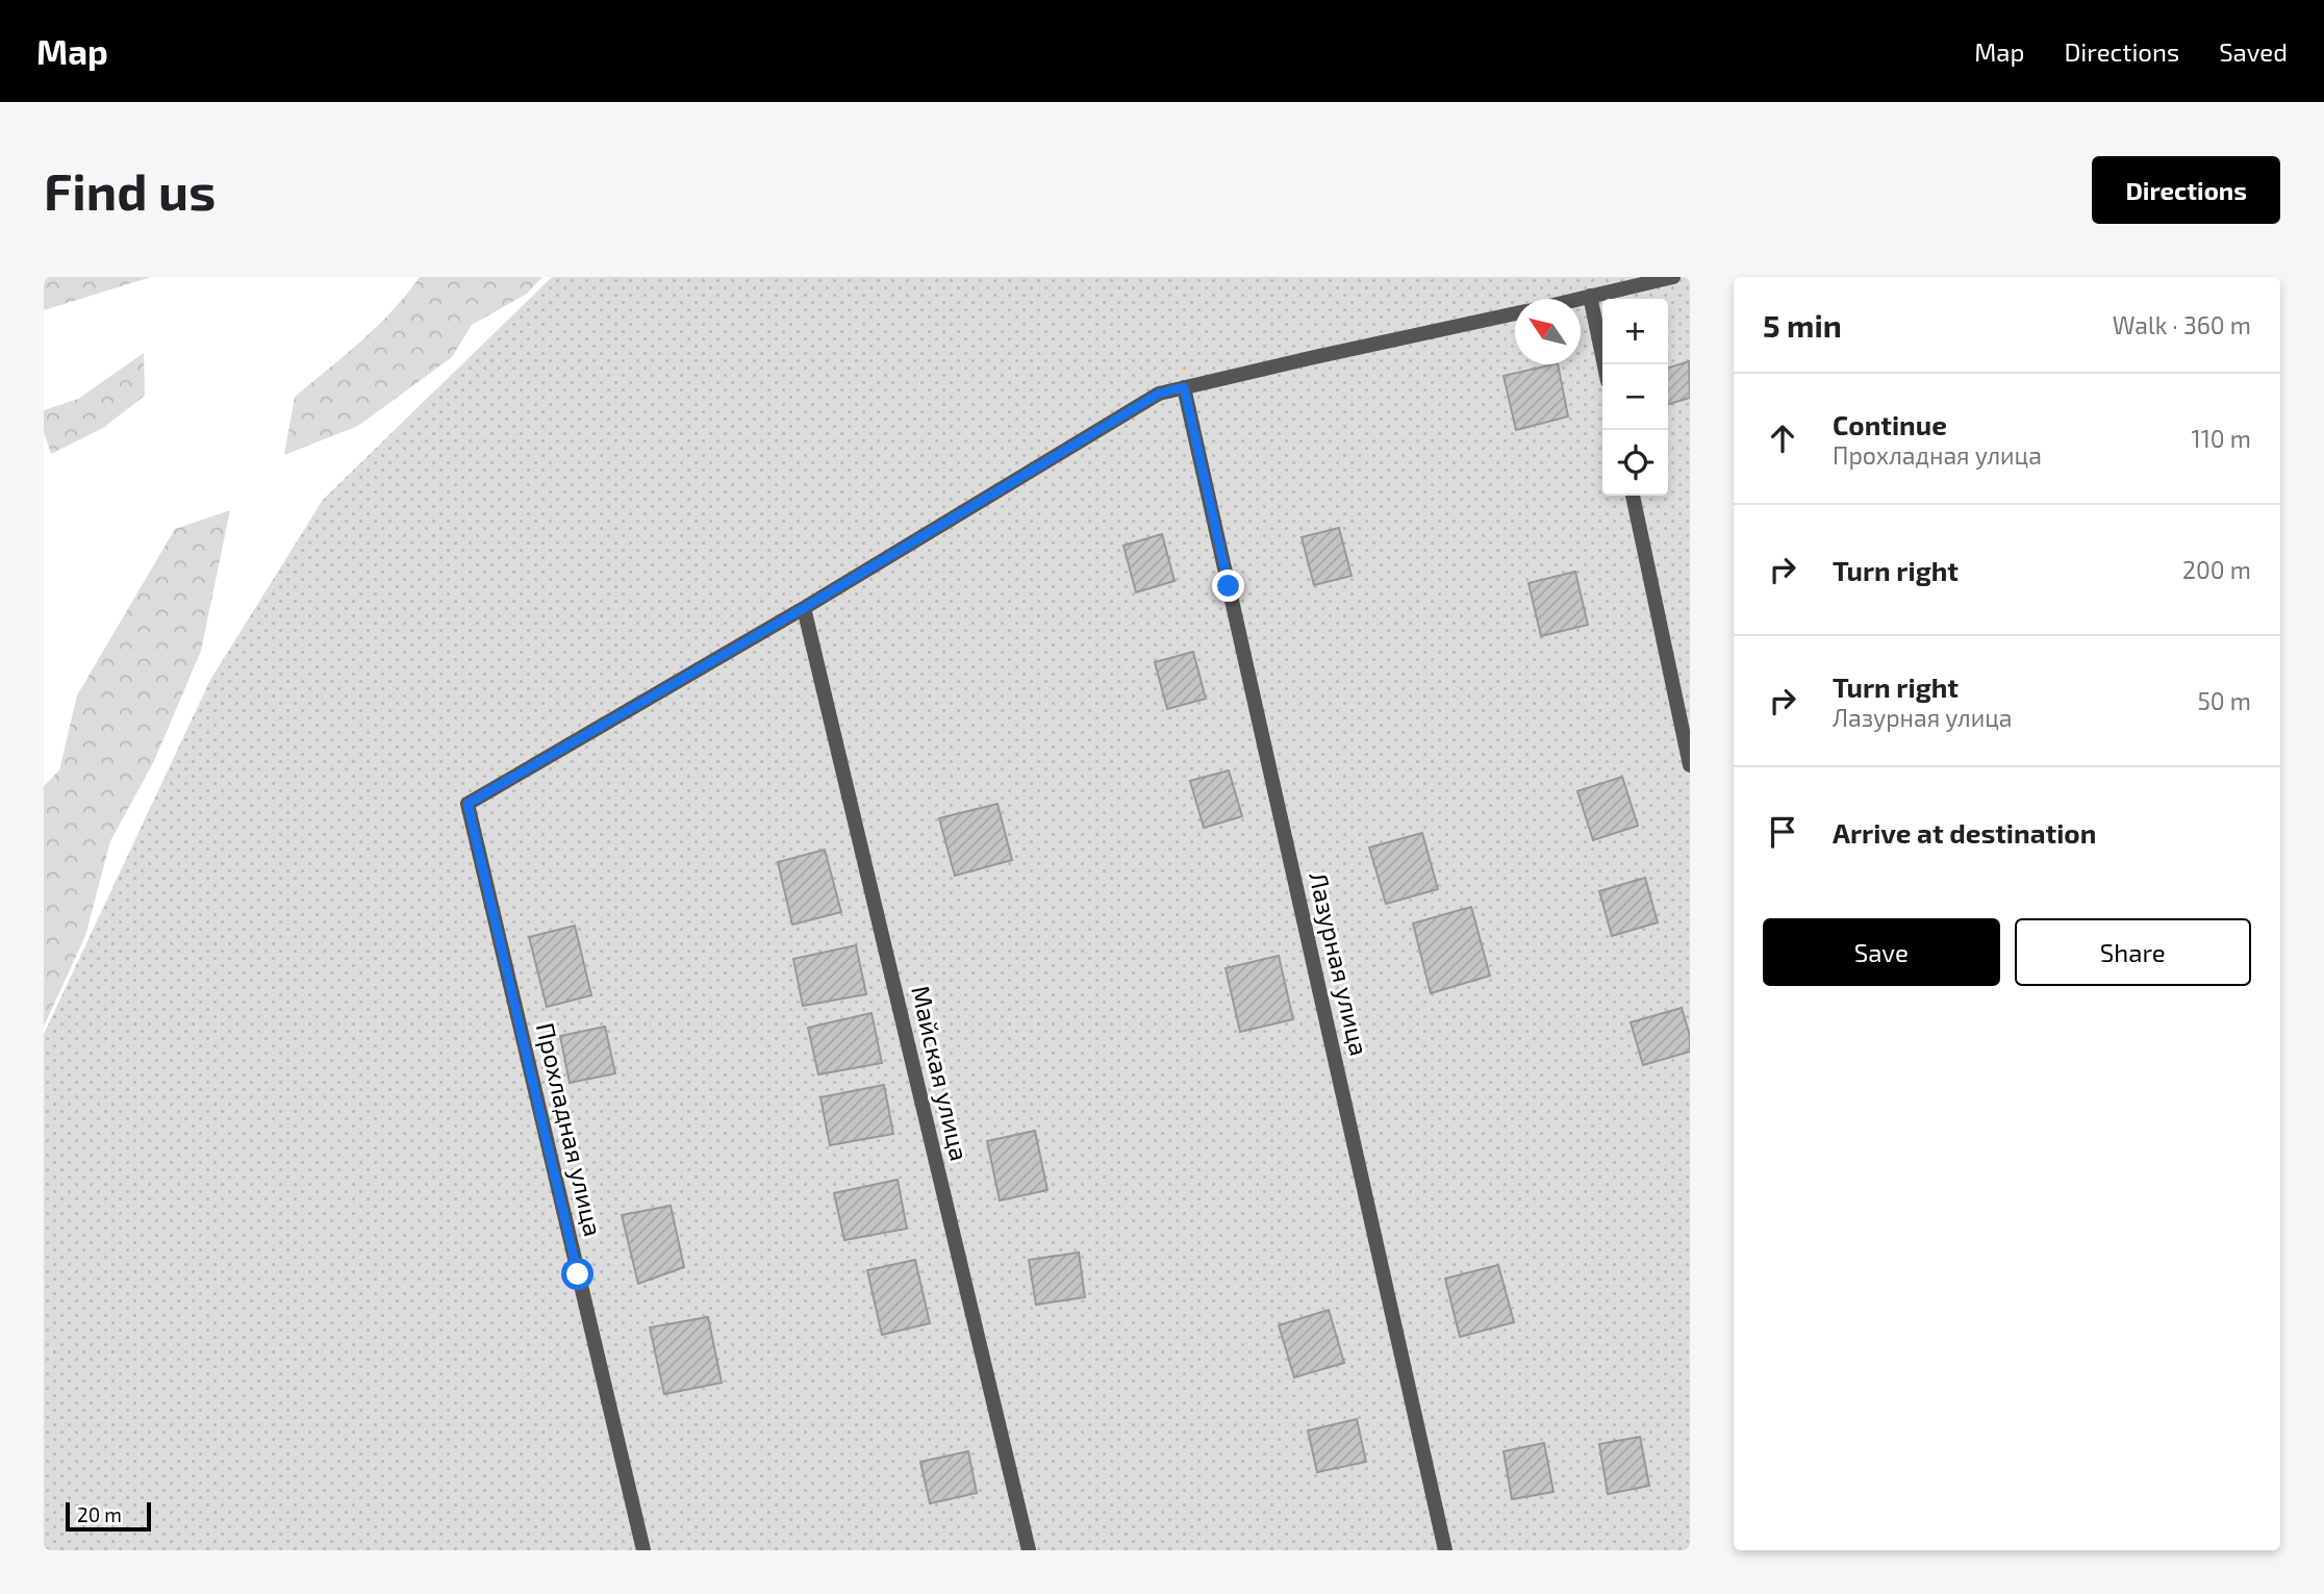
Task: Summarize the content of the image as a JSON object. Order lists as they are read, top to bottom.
{
  "streets": {
    "street": ["Лазурная улица", "Майская улица", "Прохладная улица"]
  },
  "crossings": [
    ["Майская улица", "Прохладная улица"]
  ],
  "scale_bar": "20 m",
  "north": "top left",
  "page": {
    "header": "Map",
    "nav": ["Map", "Directions", "Saved"],
    "buttons": [
      "Directions",
      ["Save", "Share"]
    ],
    "title": "Find us",
    "heading": ["5 min", "Walk · 360 m"],
    "map_buttons": ["+", "−"],
    "list": [
      ["Continue", "Прохладная улица", "110 m"],
      ["Turn right", "200 m"],
      ["Turn right", "Лазурная улица", "50 m"],
      "Arrive at destination"
    ],
    "scale": "20 m"
  }
}
